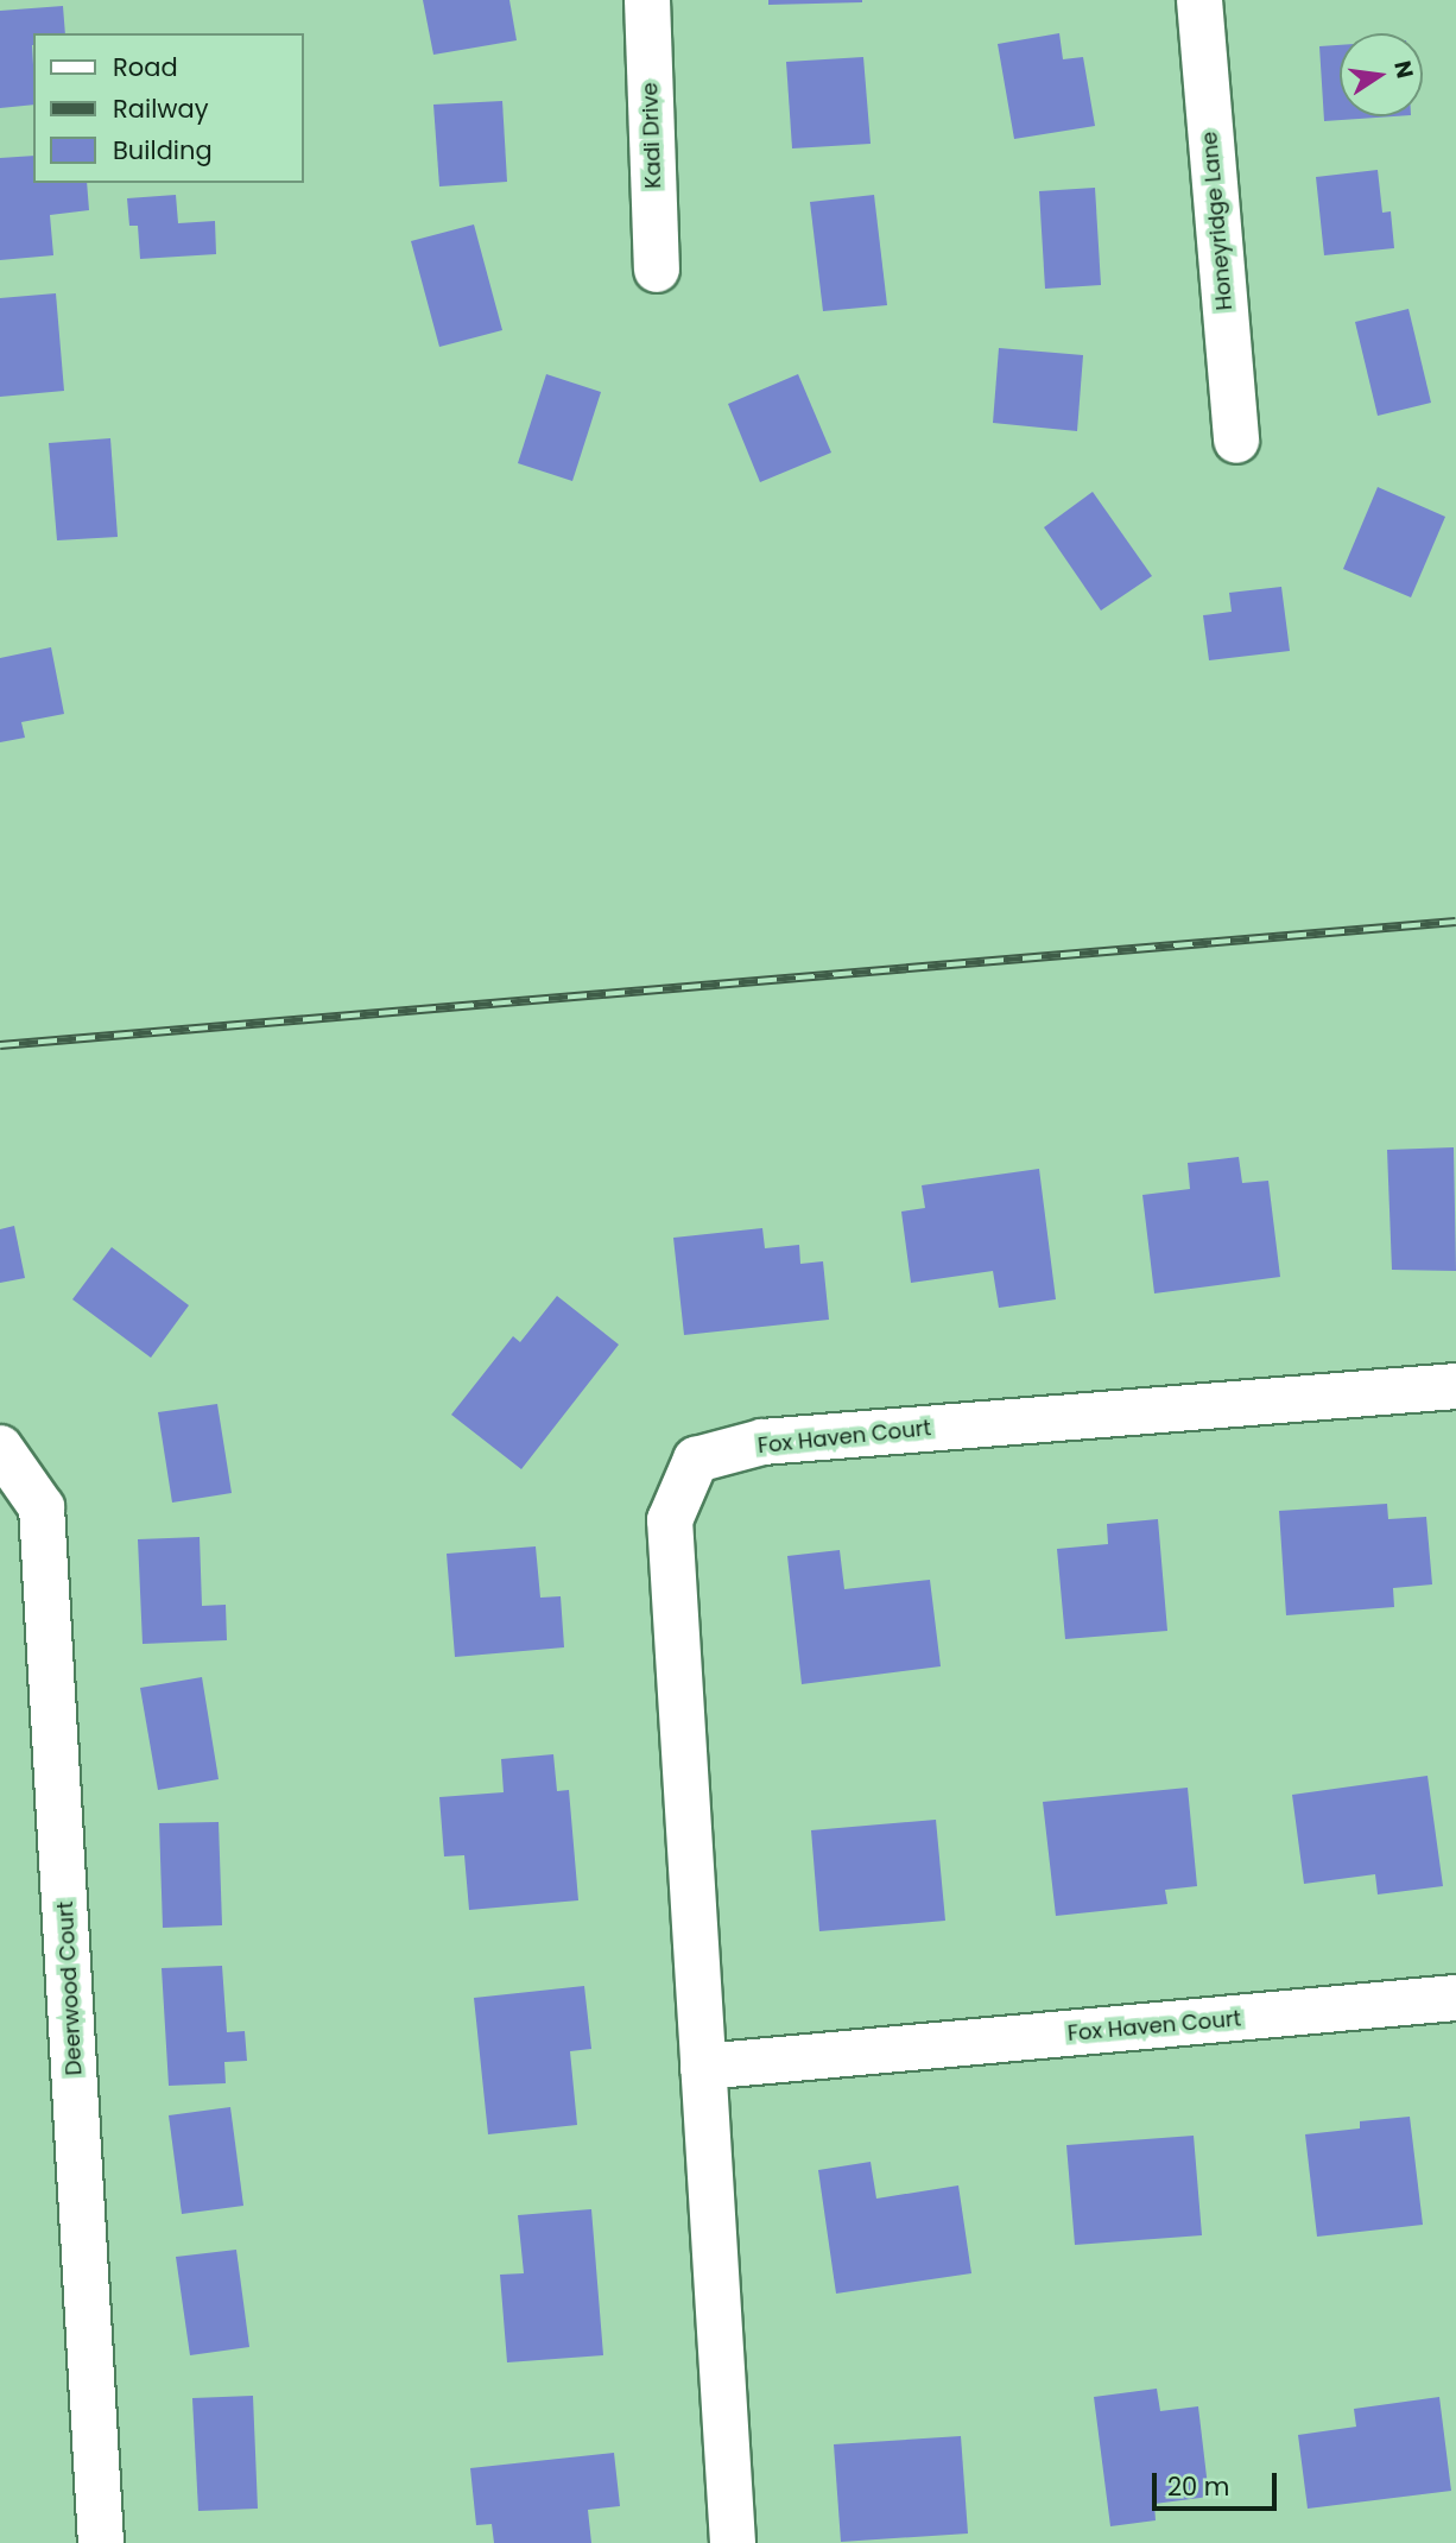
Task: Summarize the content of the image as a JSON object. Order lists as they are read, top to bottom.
{
  "streets": {
    "street": [
      "Kadi Drive",
      "Honeyridge Lane",
      "Fox Haven Court",
      "Deerwood Court"
    ]
  },
  "legend": ["Road", "Railway", "Building"],
  "scale_bar": "20 m",
  "north": "right"
}
